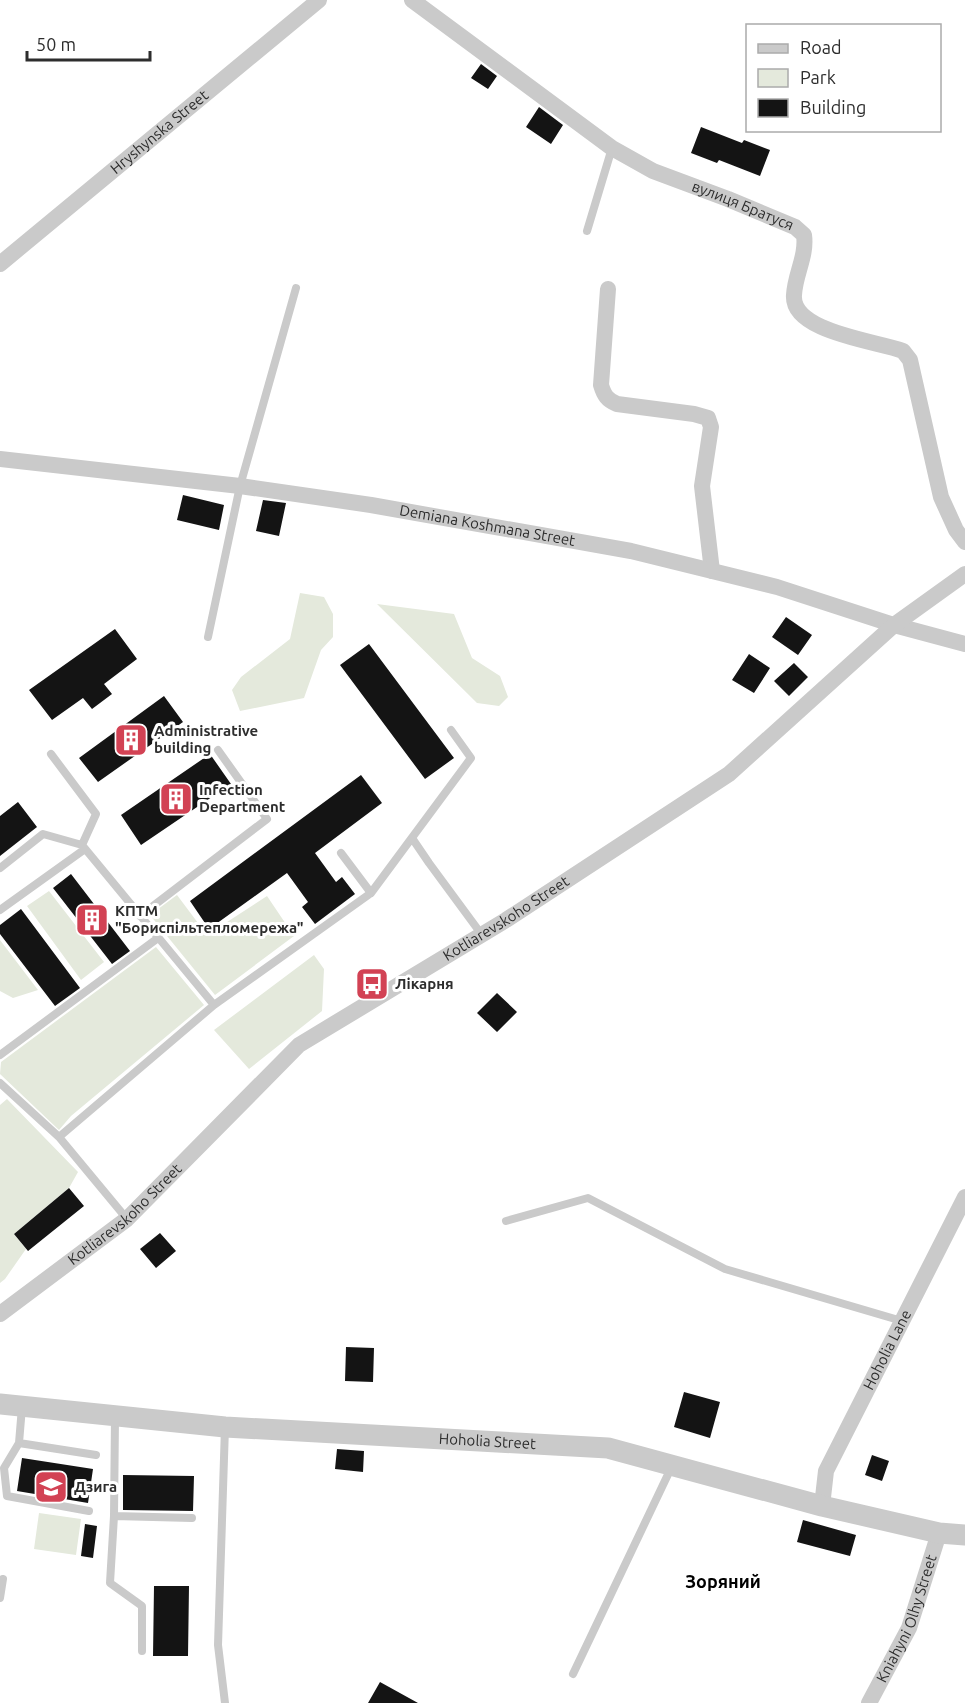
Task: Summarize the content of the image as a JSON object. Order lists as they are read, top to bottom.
{
  "streets": {
    "street": [
      "Hryshynska Street",
      "вулиця Братуся",
      "Demiana Koshmana Street",
      "Kotliarevskoho Street",
      "Hoholia Lane",
      "Hoholia Street",
      "Kniahyni Olhy Street"
    ]
  },
  "crossings": [
    ["Demiana Koshmana Street", "Kotliarevskoho Street"],
    ["Hoholia Lane", "Hoholia Street"],
    ["Hoholia Street", "Kniahyni Olhy Street"]
  ],
  "districts": ["Зоряний"],
  "places": {
    "building": ["Administrative building", "Infection Department", "КПТМ \"Бориспільтепломережа\""],
    "bus stop": ["Лікарня"],
    "school or university": ["Дзига"]
  },
  "legend": ["Road", "Park", "Building"],
  "scale_bar": "50 m"
}
